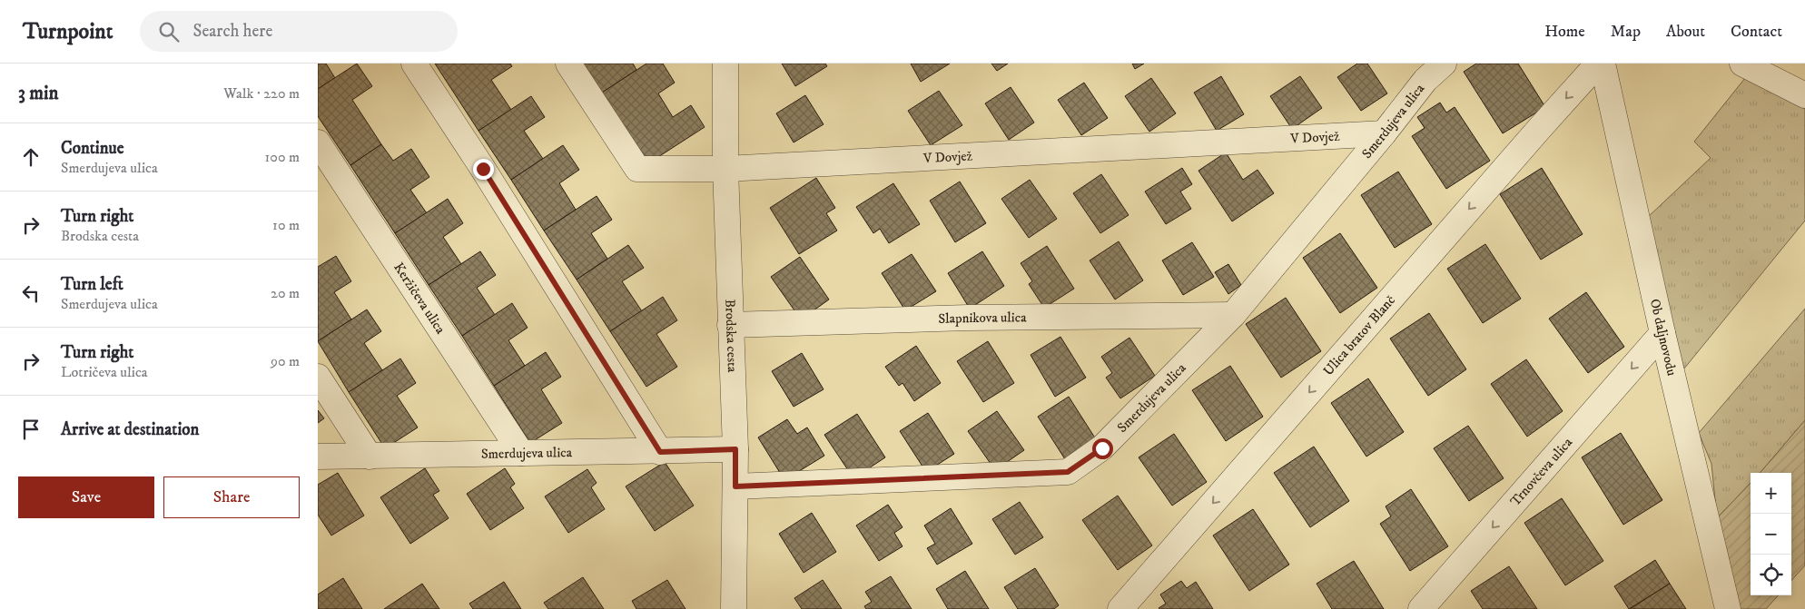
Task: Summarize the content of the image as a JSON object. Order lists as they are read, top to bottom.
{
  "streets": {
    "street": [
      "Smerdujeva ulica",
      "V Dovjež",
      "Keržičeva ulica",
      "Slapnikova ulica",
      "Ulica bratov Blanč",
      "Brodska cesta",
      "Ob daljnovodu",
      "Trnovčeva ulica"
    ]
  },
  "crossings": [
    ["Smerdujeva ulica", "V Dovjež"],
    ["Smerdujeva ulica", "Keržičeva ulica"],
    ["Smerdujeva ulica", "Slapnikova ulica"],
    ["Smerdujeva ulica", "Brodska cesta"],
    ["V Dovjež", "Brodska cesta"],
    ["Slapnikova ulica", "Brodska cesta"],
    ["Ob daljnovodu", "Trnovčeva ulica"]
  ],
  "one_way": ["Ulica bratov Blanč", "Trnovčeva ulica"],
  "page": {
    "header": "Turnpoint",
    "search": "Search here",
    "nav": [
      "Home",
      "Map",
      "About",
      "Contact"
    ],
    "heading": ["3 min", "Walk · 220 m"],
    "list": [
      ["Continue", "Smerdujeva ulica", "100 m"],
      ["Turn right", "Brodska cesta", "10 m"],
      ["Turn left", "Smerdujeva ulica", "20 m"],
      ["Turn right", "Lotričeva ulica", "90 m"],
      "Arrive at destination"
    ],
    "buttons": ["Save", "Share"],
    "map_buttons": ["+", "−"]
  }
}
